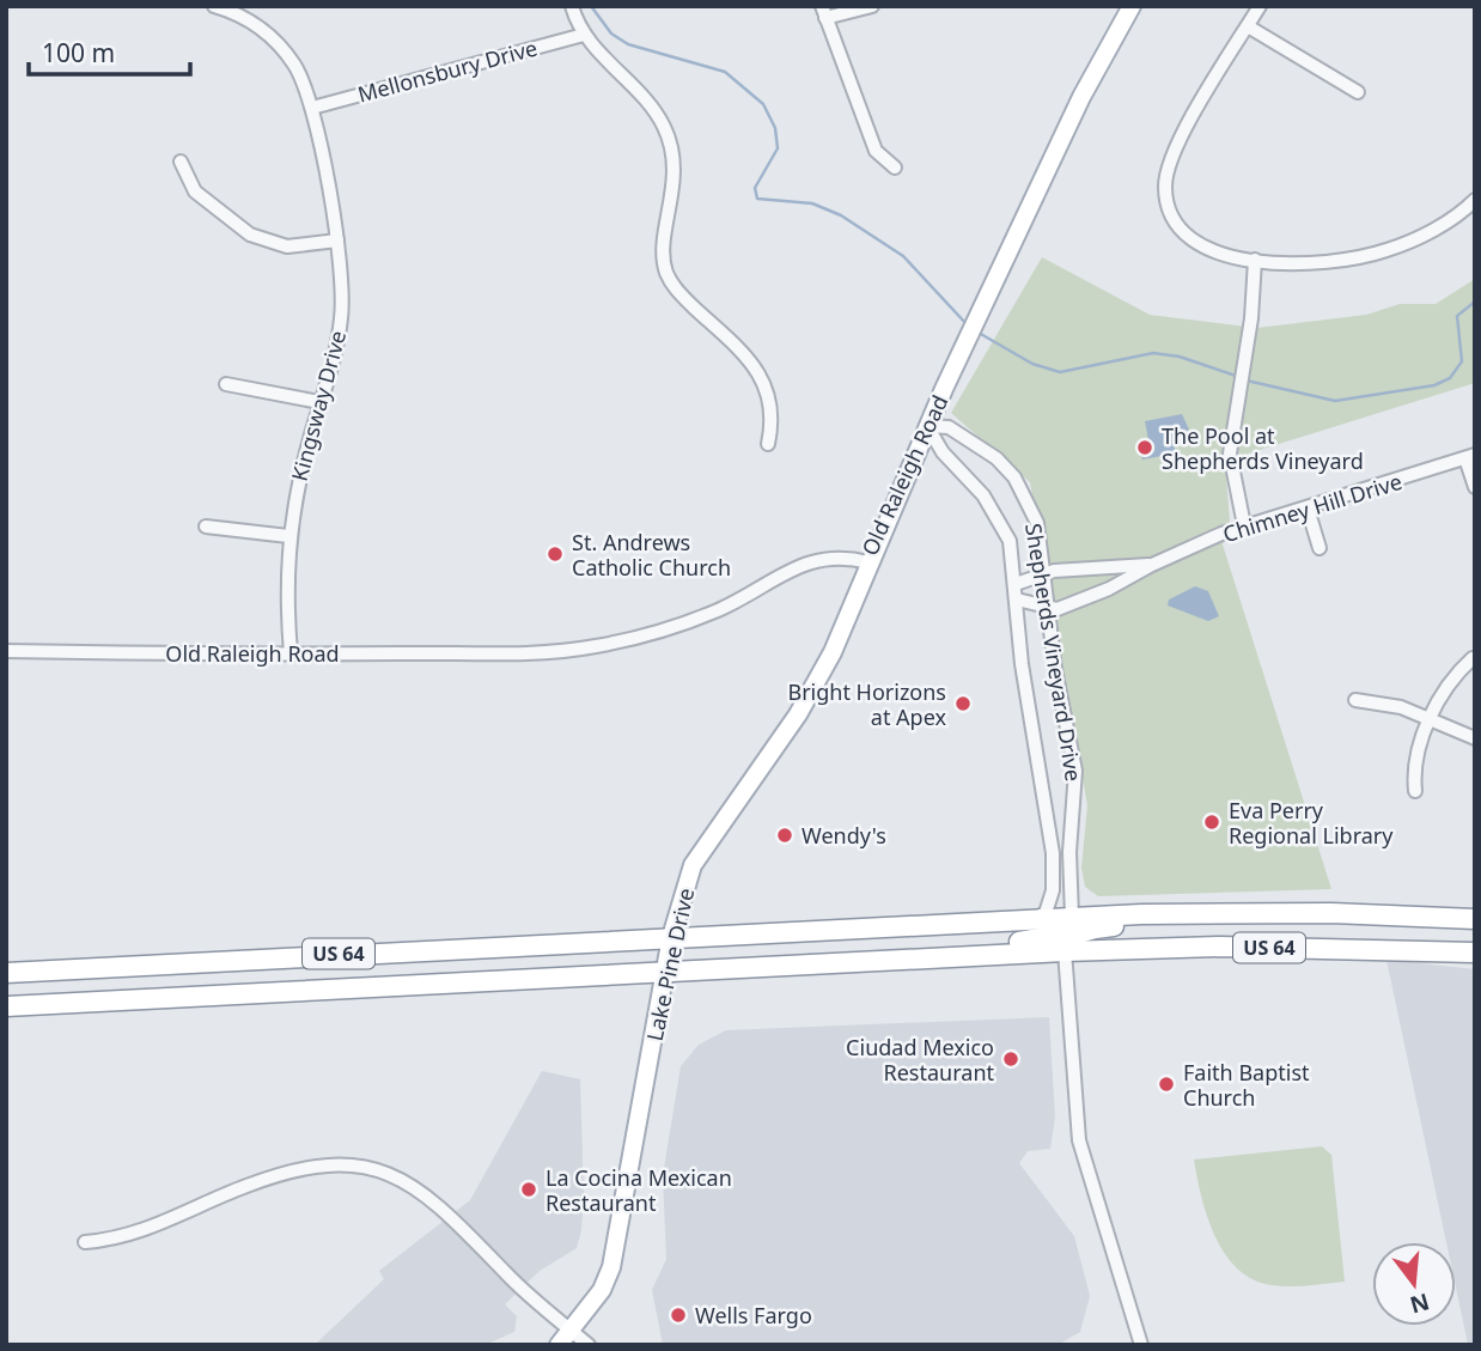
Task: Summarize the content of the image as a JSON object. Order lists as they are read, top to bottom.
{
  "streets": {
    "highway": ["US 64"],
    "main road": ["Old Raleigh Road", "Lake Pine Drive"],
    "street": [
      "Mellonsbury Drive",
      "Kingsway Drive",
      "Chimney Hill Drive",
      "Shepherds Vineyard Drive"
    ]
  },
  "crossings": [
    ["Mellonsbury Drive", "Kingsway Drive"],
    ["Kingsway Drive", "Old Raleigh Road"],
    ["Old Raleigh Road", "Shepherds Vineyard Drive"],
    ["Old Raleigh Road", "Lake Pine Drive"],
    ["Chimney Hill Drive", "Shepherds Vineyard Drive"],
    ["Shepherds Vineyard Drive", "US 64"],
    ["US 64", "Lake Pine Drive"]
  ],
  "places": [
    "The Pool at Shepherds Vineyard",
    "St. Andrews Catholic Church",
    "Bright Horizons at Apex",
    "Eva Perry Regional Library",
    "Wendy's",
    "Ciudad Mexico Restaurant",
    "Faith Baptist Church",
    "La Cocina Mexican Restaurant",
    "Wells Fargo"
  ],
  "scale_bar": "100 m",
  "north": "bottom"
}
